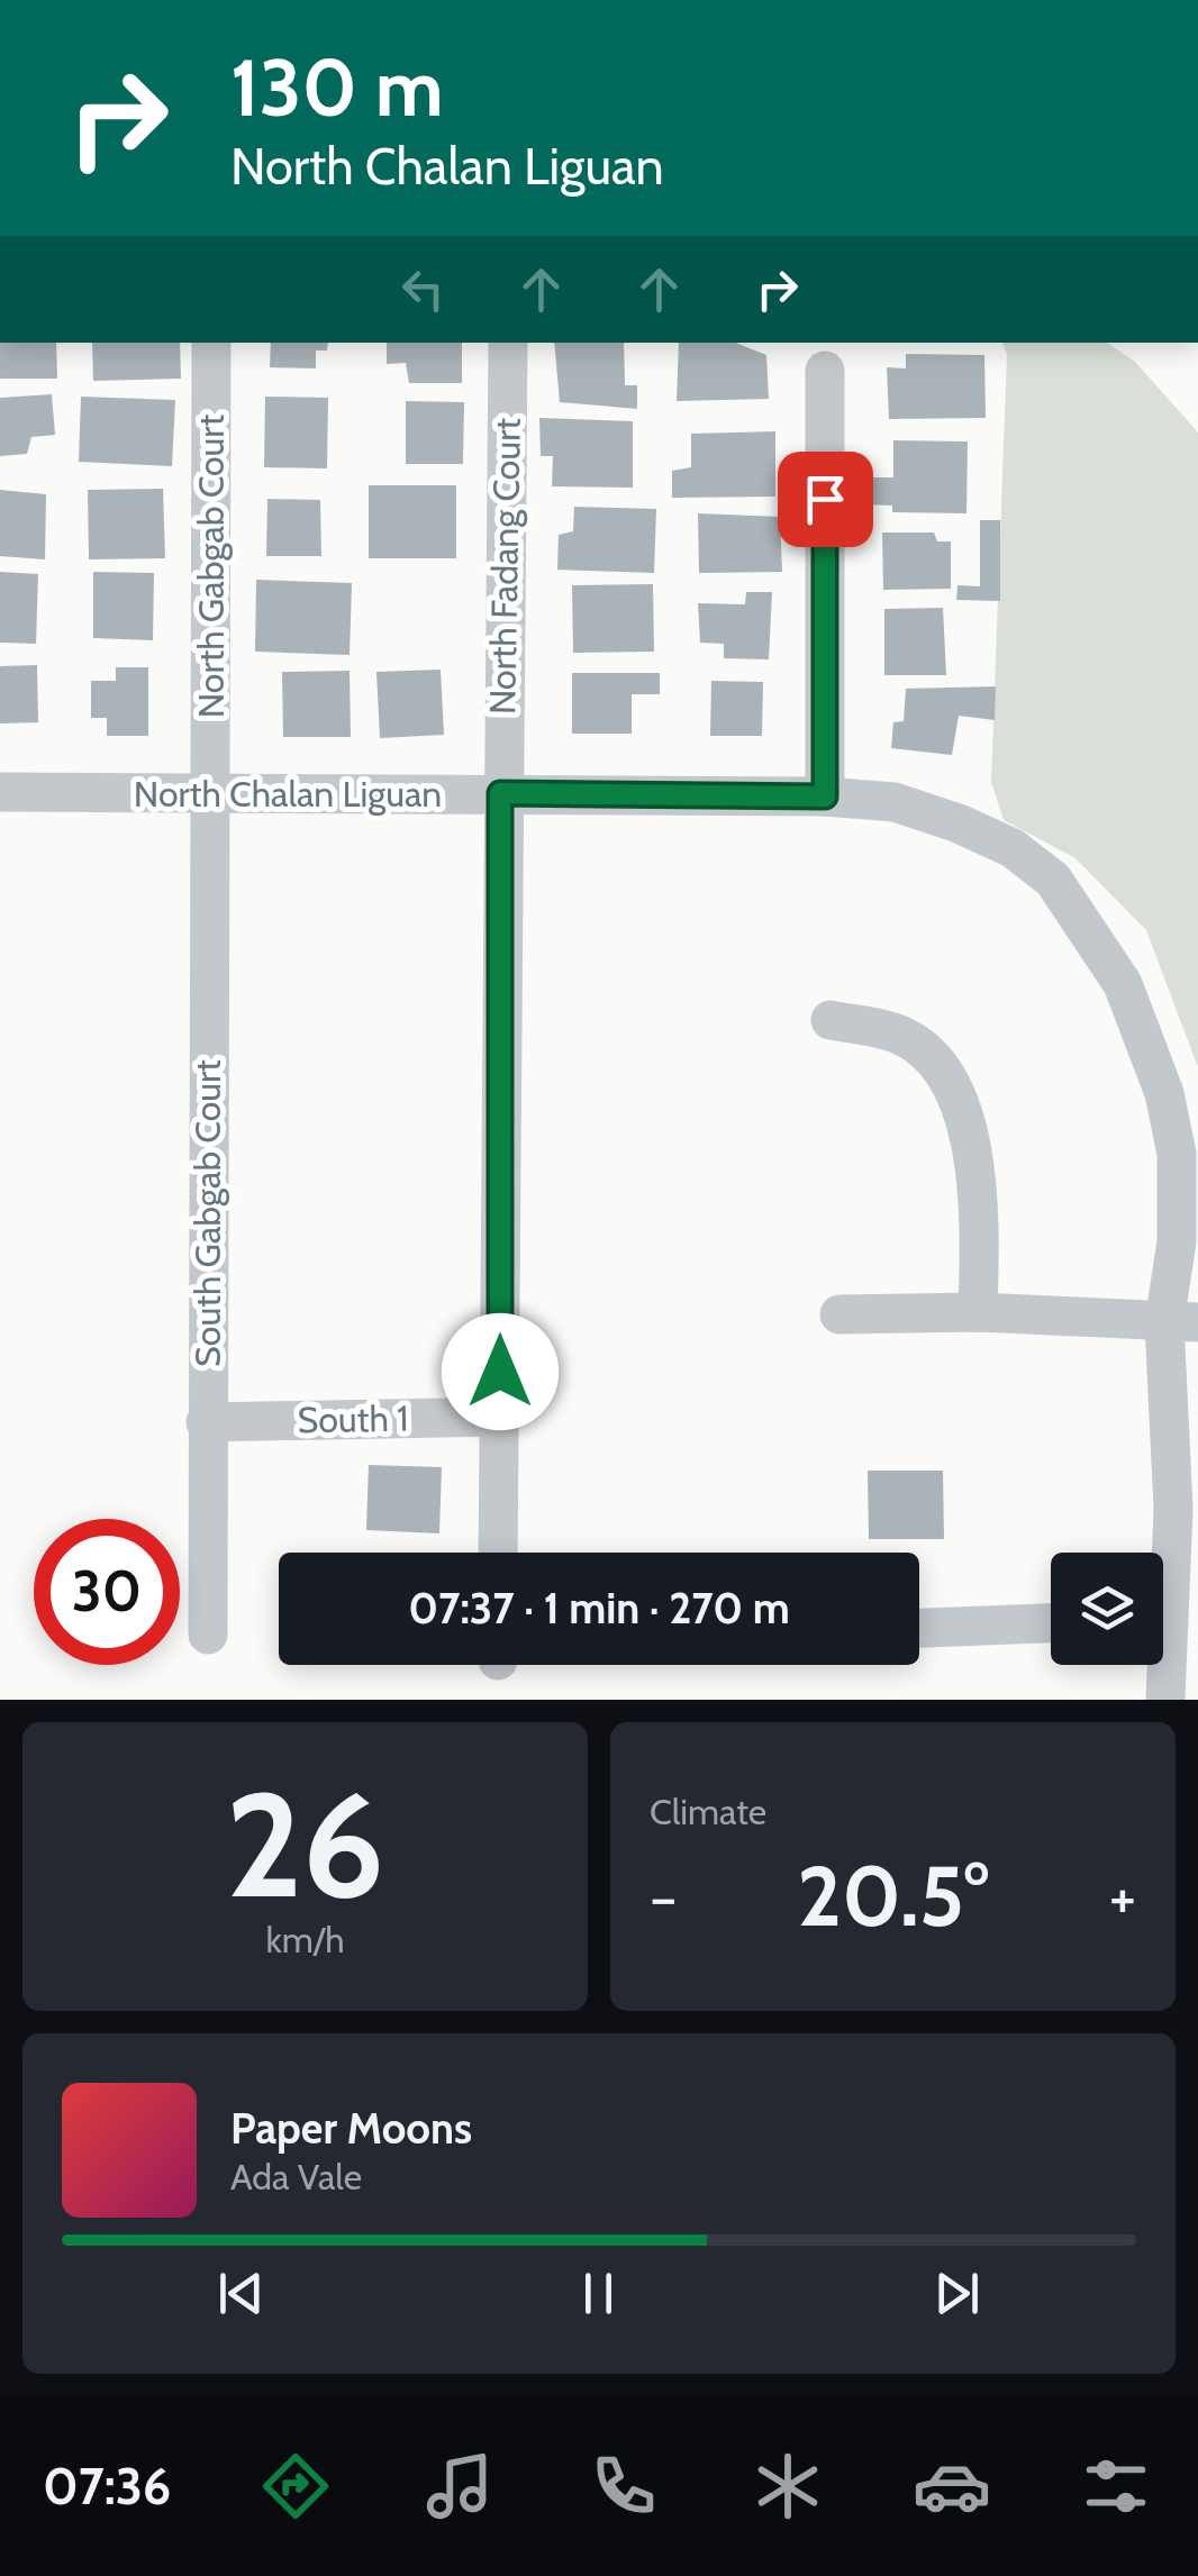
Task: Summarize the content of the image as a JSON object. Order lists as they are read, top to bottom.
{
  "streets": {
    "street": [
      "North Gabgab Court",
      "North Fadang Court",
      "North Chalan Liguan",
      "South Gabgab Court",
      "South 1"
    ]
  },
  "crossings": [
    ["North Gabgab Court", "North Chalan Liguan"],
    ["North Gabgab Court", "South Gabgab Court"],
    ["North Fadang Court", "North Chalan Liguan"],
    ["North Fadang Court", "South 1"],
    ["North Chalan Liguan", "South Gabgab Court"],
    ["South Gabgab Court", "South 1"]
  ],
  "page": {
    "turn": ["130 m", "North Chalan Liguan"],
    "limit": "30",
    "trip": "07:37 · 1 min · 270 m",
    "tile": [
      ["26", "km/h"],
      "Climate"
    ],
    "heat": ["−", "20.5°", "+"],
    "song": ["Paper Moons", "Ada Vale"],
    "tabs": "07:36"
  }
}
